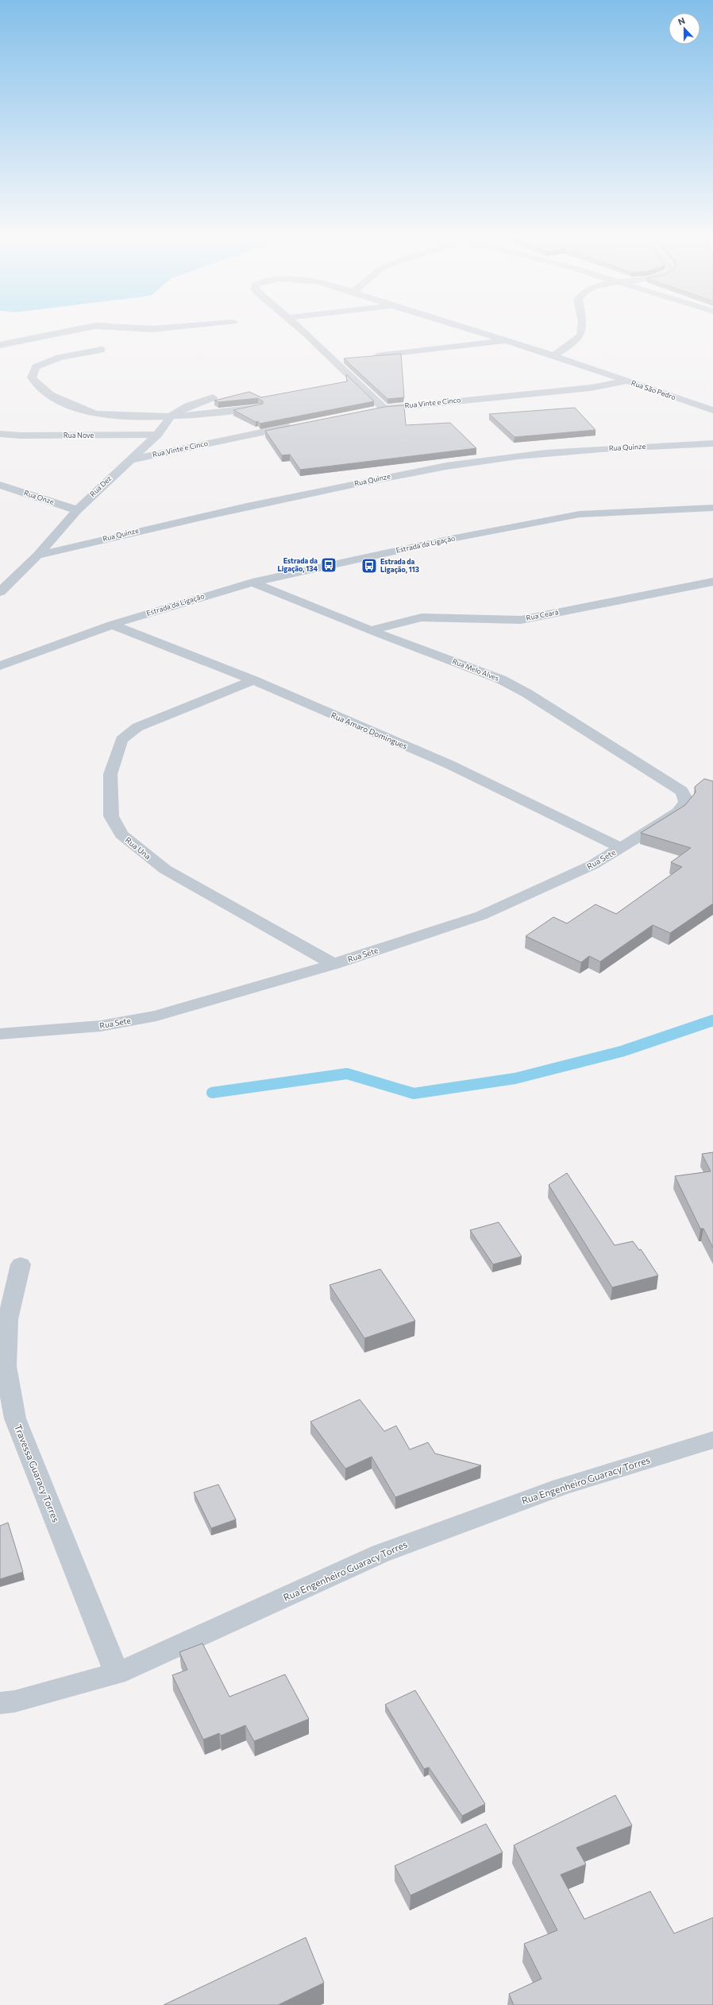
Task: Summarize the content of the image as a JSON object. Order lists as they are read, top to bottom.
{
  "streets": {
    "street": [
      "Rua São Pedro",
      "Rua Vinte e Cinco",
      "Rua Nove",
      "Rua Quinze",
      "Rua Dez",
      "Rua Onze",
      "Estrada da Ligação",
      "Rua Ceará",
      "Rua Melo Alves",
      "Rua Amaro Domingues",
      "Rua Una",
      "Rua Sete",
      "Travessa Guaracy Torres",
      "Rua Engenheiro Guaracy Torres"
    ]
  },
  "crossings": [
    ["Rua São Pedro", "Rua Vinte e Cinco"],
    ["Rua Vinte e Cinco", "Rua Dez"],
    ["Rua Nove", "Rua Dez"],
    ["Rua Quinze", "Rua Dez"],
    ["Rua Dez", "Rua Onze"],
    ["Estrada da Ligação", "Rua Melo Alves"],
    ["Estrada da Ligação", "Rua Amaro Domingues"],
    ["Rua Ceará", "Rua Melo Alves"],
    ["Rua Melo Alves", "Rua Sete"],
    ["Rua Amaro Domingues", "Rua Una"],
    ["Rua Amaro Domingues", "Rua Sete"],
    ["Rua Una", "Rua Sete"],
    ["Travessa Guaracy Torres", "Rua Engenheiro Guaracy Torres"]
  ],
  "places": {
    "bus stop": ["Estrada da Ligação, 134", "Estrada da Ligação, 113"]
  },
  "north": "top"
}
